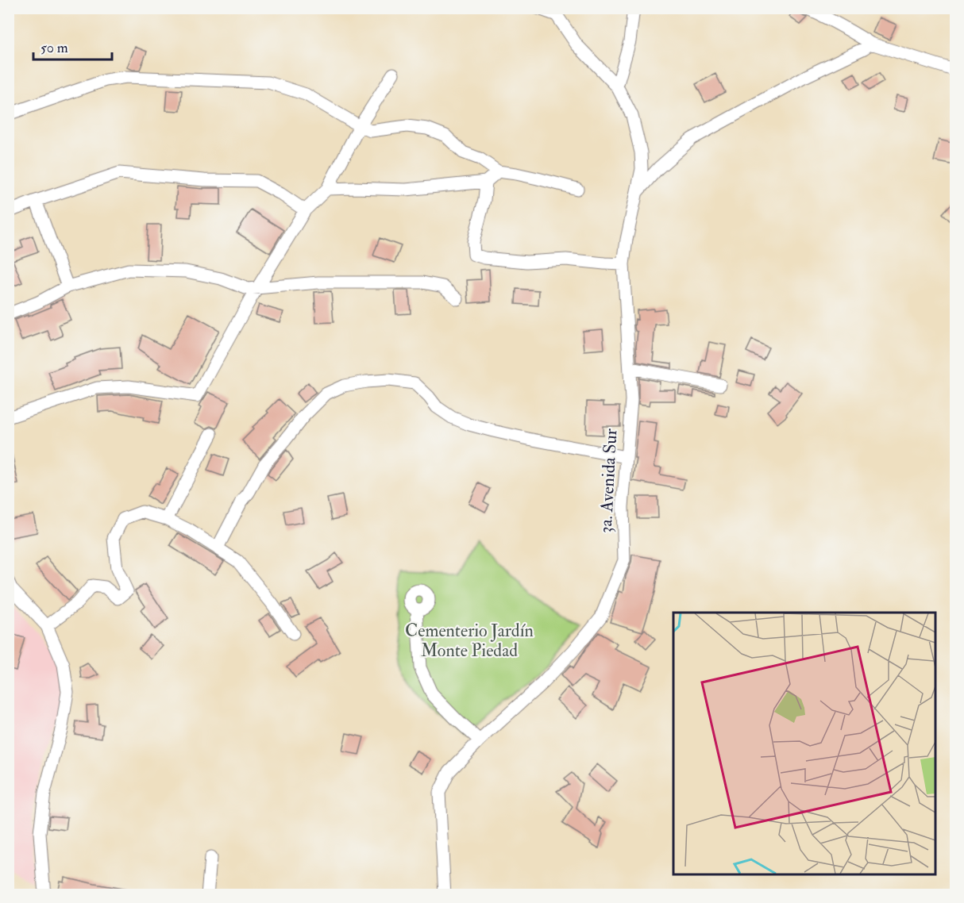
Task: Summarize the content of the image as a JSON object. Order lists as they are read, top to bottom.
{
  "streets": {
    "street": ["3a. Avenida Sur"]
  },
  "parks": ["Cementerio Jardín Monte Piedad"],
  "scale_bar": "50 m"
}
